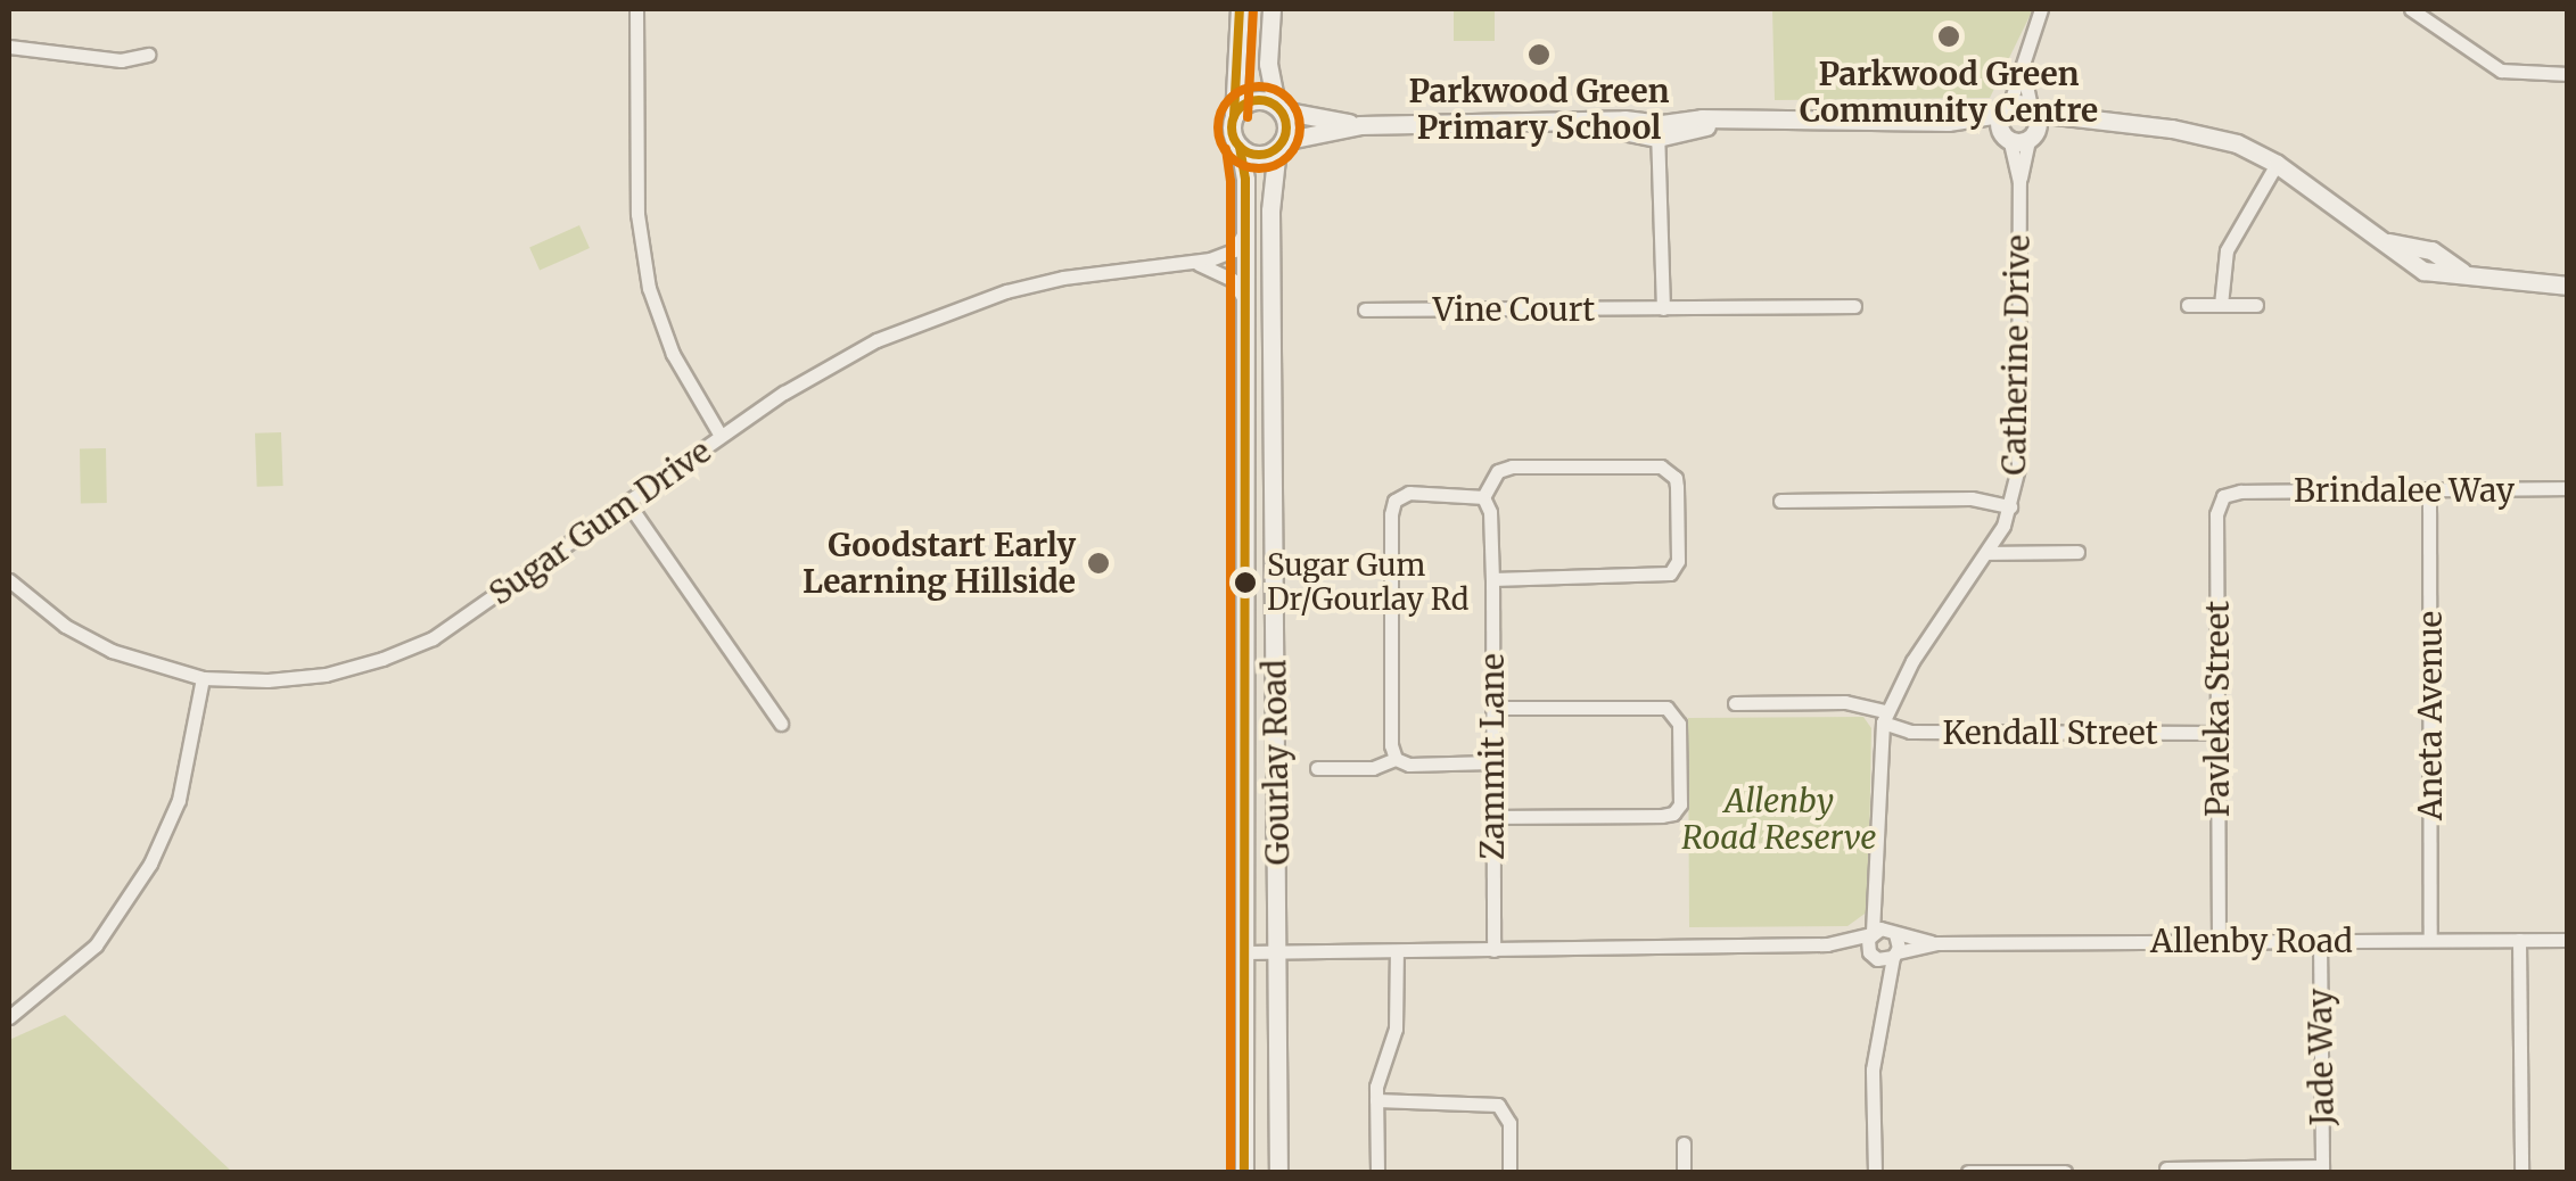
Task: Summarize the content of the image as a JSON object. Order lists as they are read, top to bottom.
{
  "streets": {
    "main road": ["Gourlay Road"],
    "street": [
      "Vine Court",
      "Catherine Drive",
      "Brindalee Way",
      "Sugar Gum Drive",
      "Pavleka Street",
      "Aneta Avenue",
      "Kendall Street",
      "Zammit Lane",
      "Allenby Road",
      "Jade Way"
    ]
  },
  "crossings": [
    ["Catherine Drive", "Kendall Street"],
    ["Catherine Drive", "Allenby Road"],
    ["Brindalee Way", "Pavleka Street"],
    ["Brindalee Way", "Aneta Avenue"],
    ["Sugar Gum Drive", "Gourlay Road"],
    ["Pavleka Street", "Kendall Street"],
    ["Pavleka Street", "Allenby Road"],
    ["Aneta Avenue", "Allenby Road"],
    ["Allenby Road", "Jade Way"]
  ],
  "parks": ["Allenby Road Reserve"],
  "places": [
    "Parkwood Green Community Centre",
    "Parkwood Green Primary School",
    "Goodstart Early Learning Hillside",
    "Sugar Gum Dr/Gourlay Rd"
  ]
}
